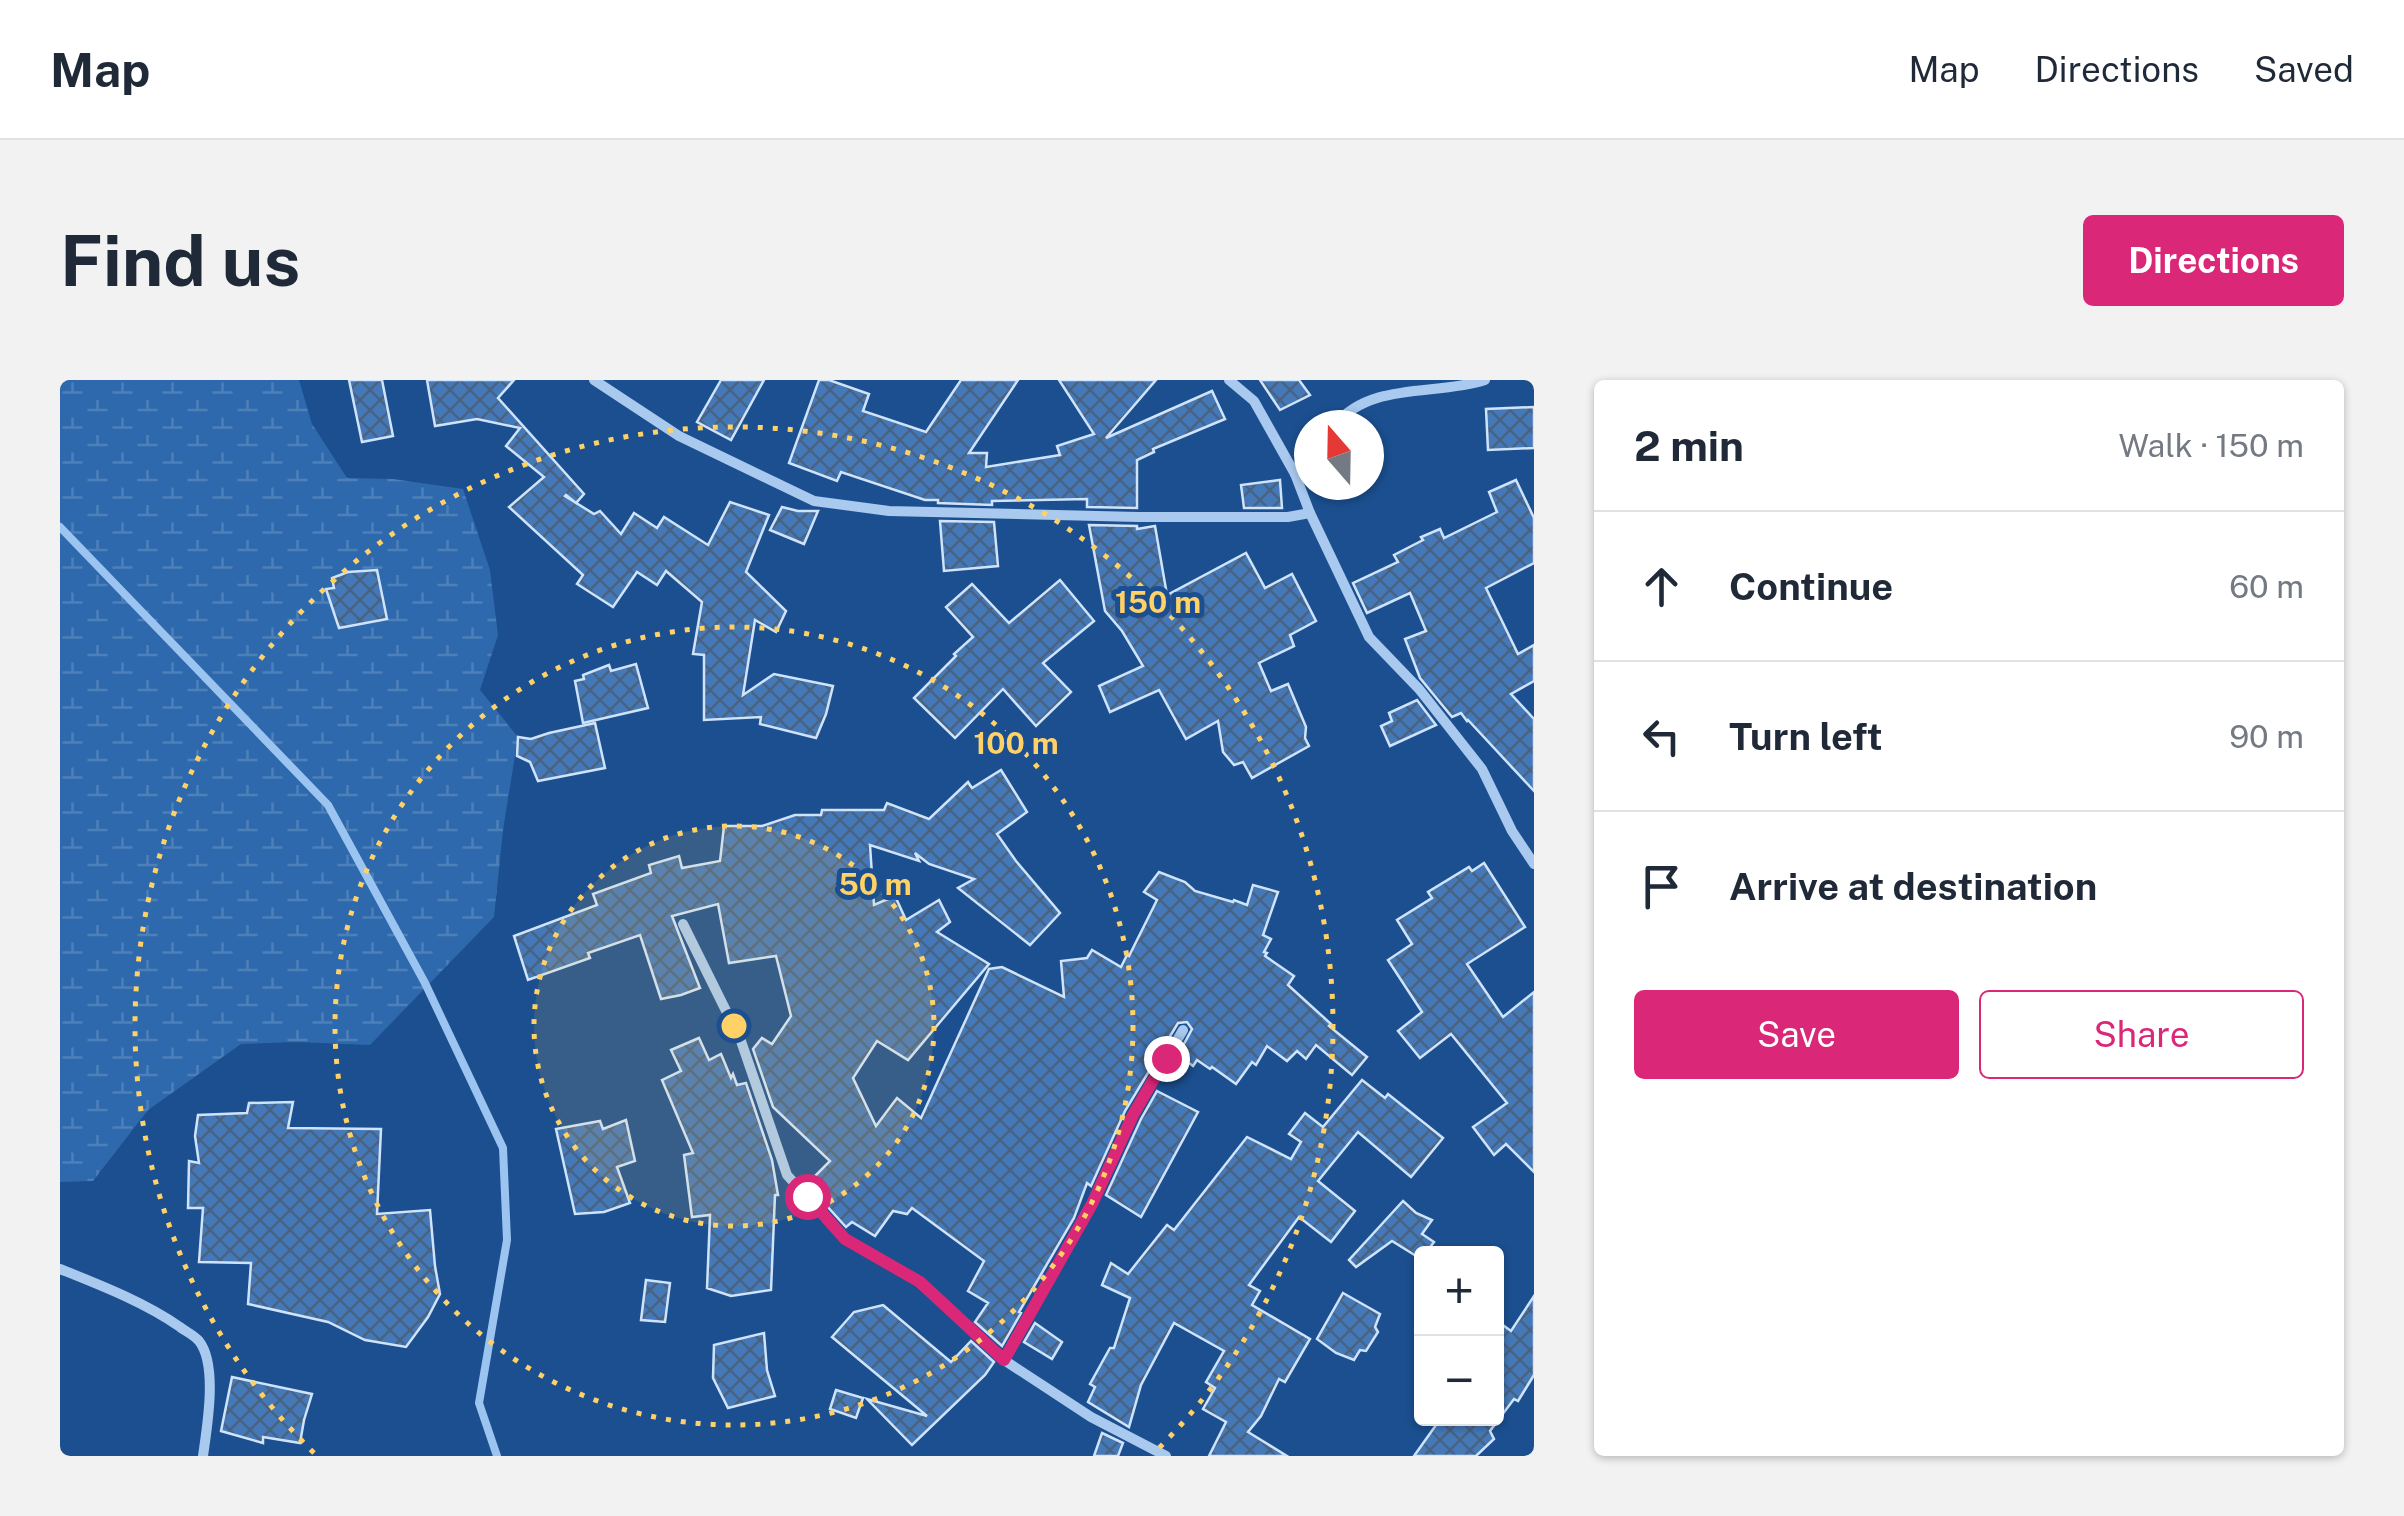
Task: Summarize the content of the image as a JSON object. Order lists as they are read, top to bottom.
{
  "north": "top",
  "page": {
    "header": "Map",
    "nav": ["Map", "Directions", "Saved"],
    "buttons": [
      "Directions",
      ["Save", "Share"]
    ],
    "title": "Find us",
    "heading": ["2 min", "Walk · 150 m"],
    "list": [
      ["Continue", "60 m"],
      ["Turn left", "90 m"],
      "Arrive at destination"
    ],
    "map_buttons": ["+", "−"]
  },
  "rings": ["150 m", "100 m", "50 m"]
}
